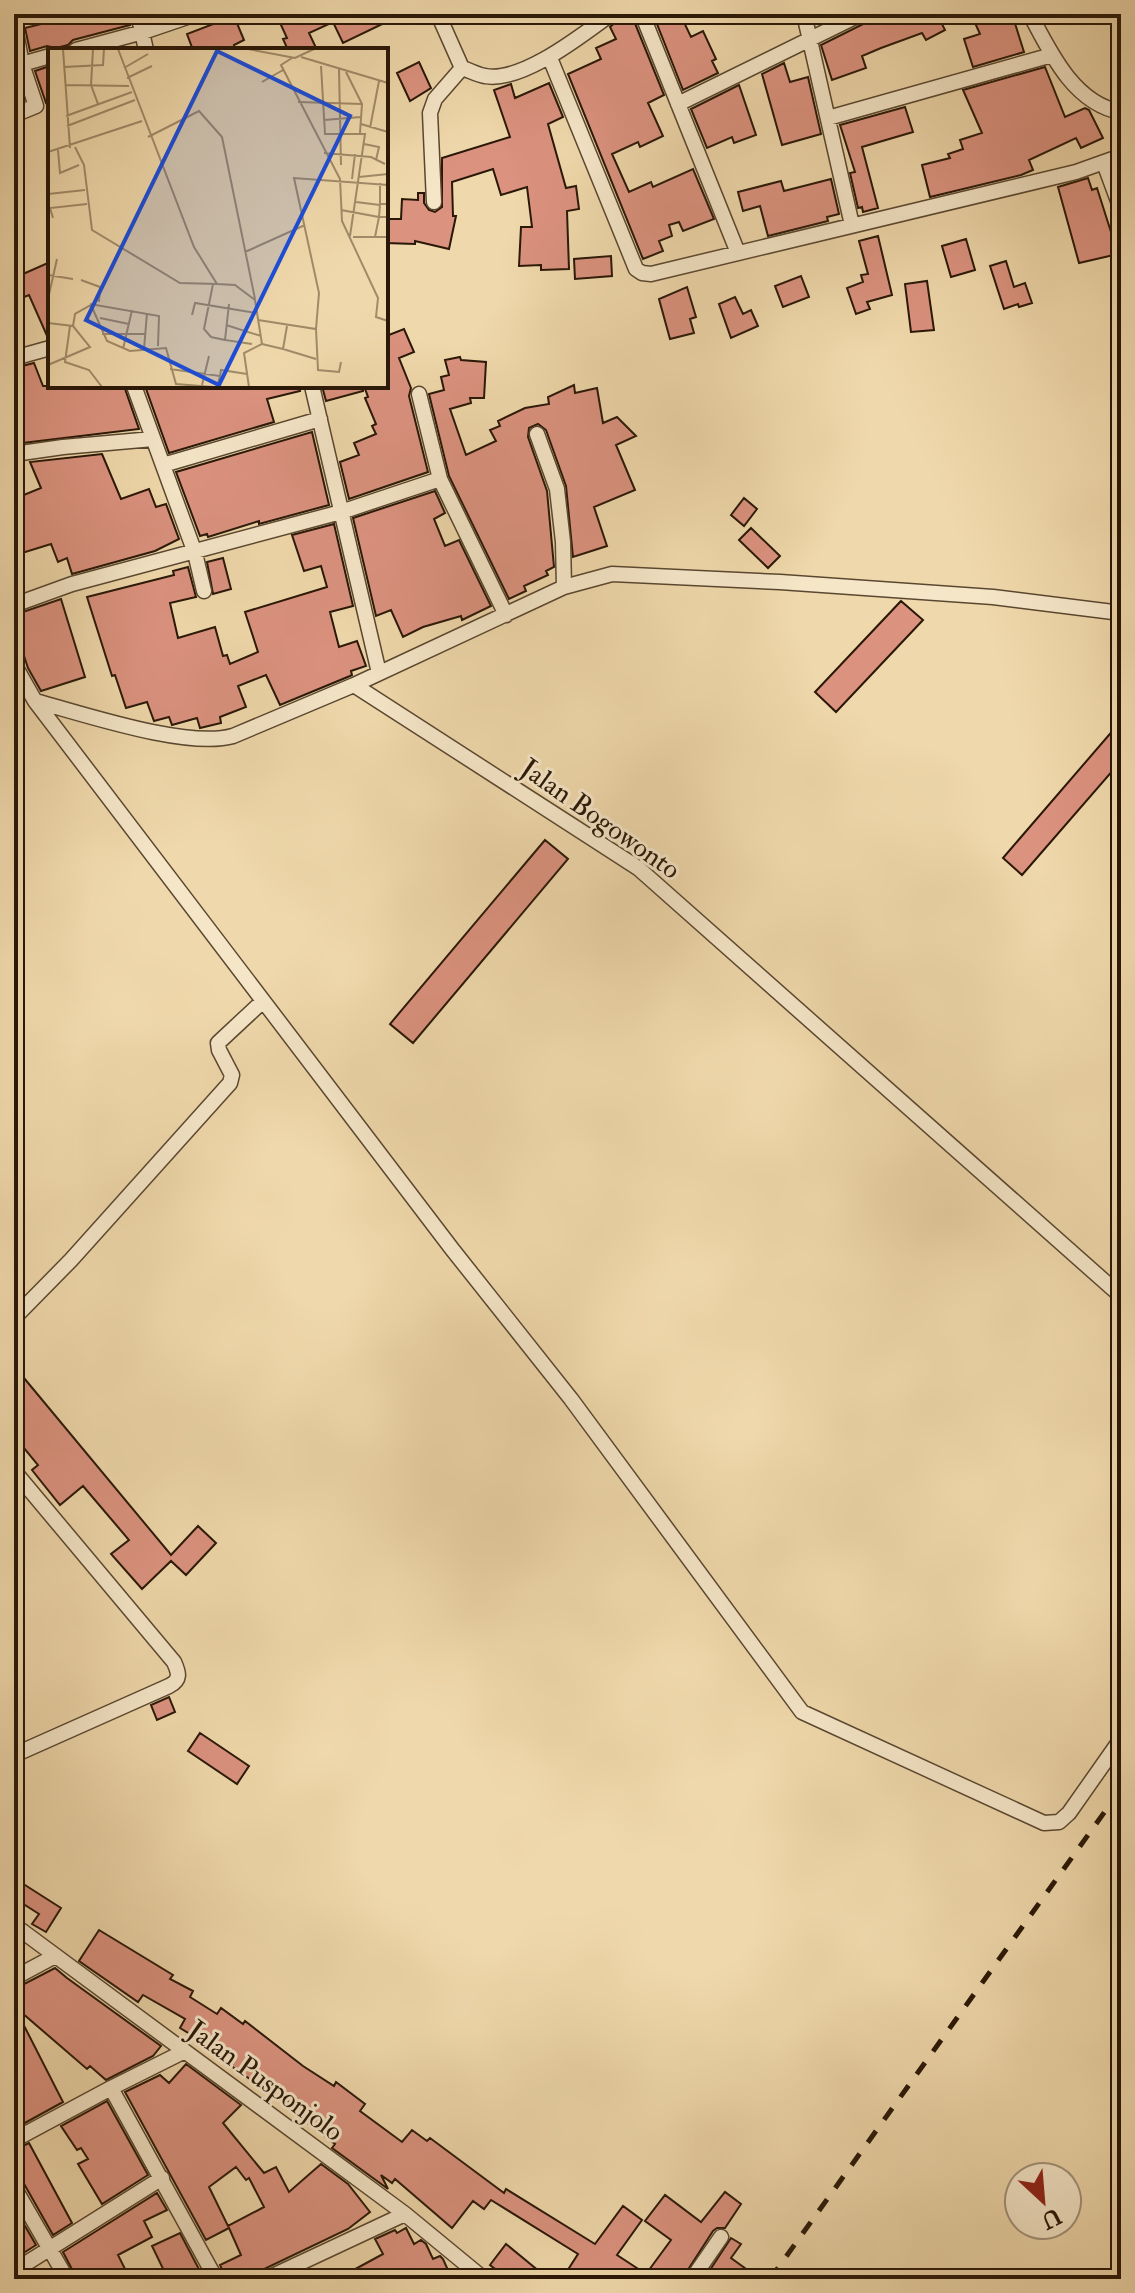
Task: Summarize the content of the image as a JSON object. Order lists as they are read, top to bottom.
{
  "streets": {
    "street": ["Jalan Bogowonto", "Jalan Pusponjolo"]
  },
  "north": "bottom right"
}
